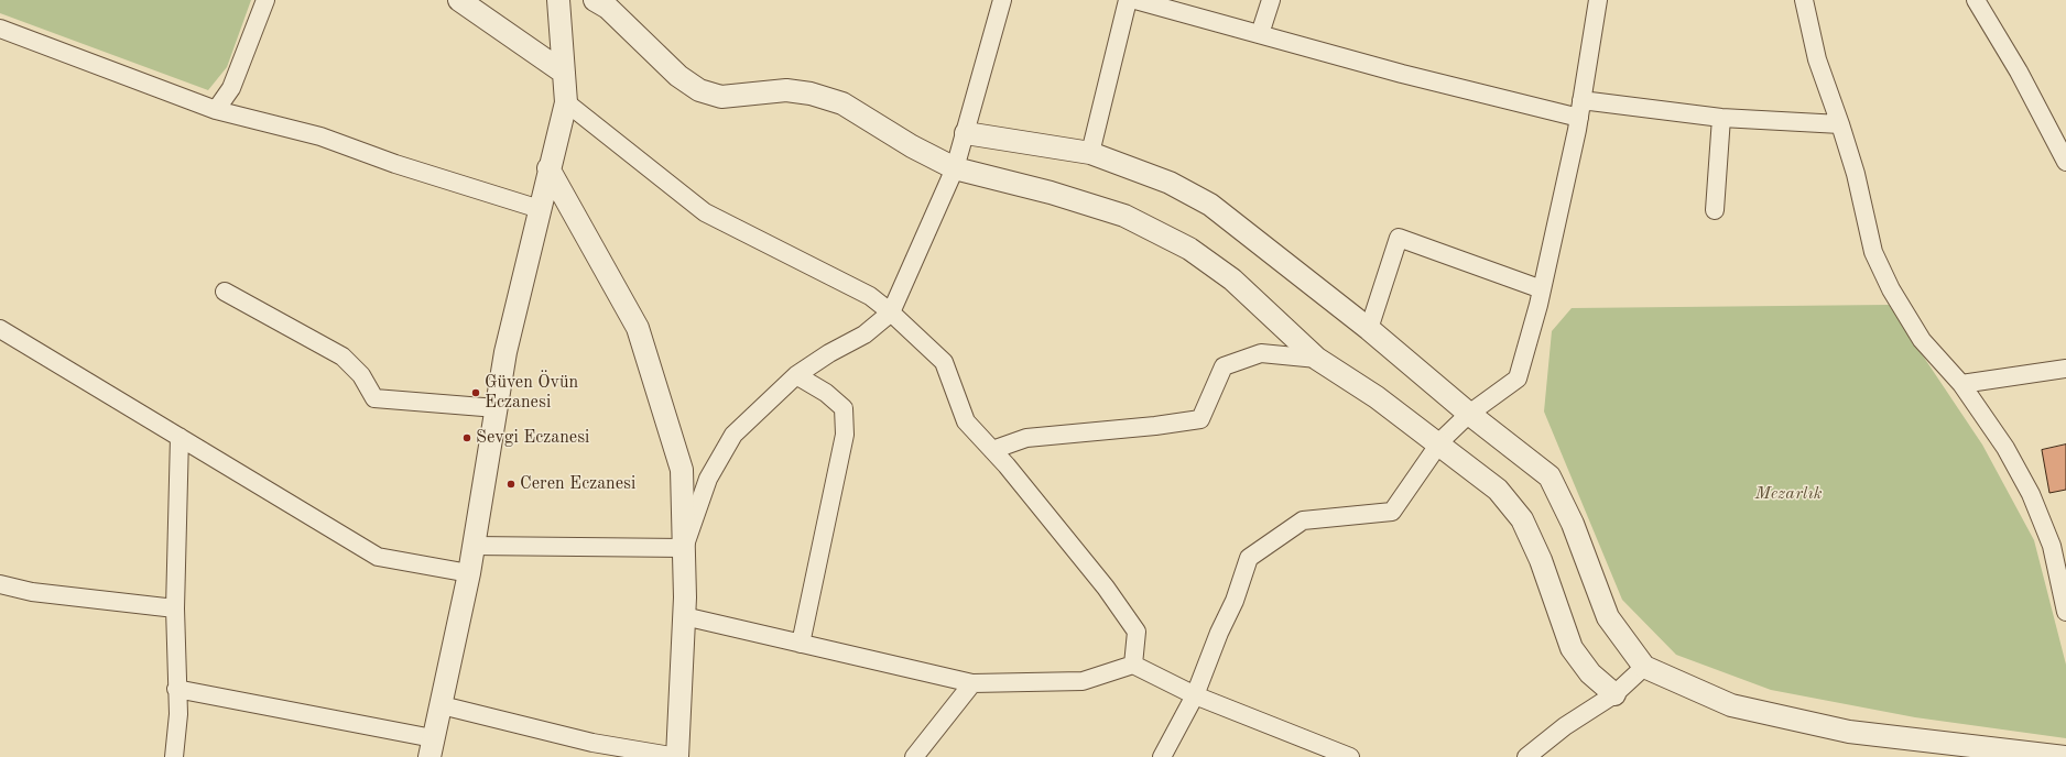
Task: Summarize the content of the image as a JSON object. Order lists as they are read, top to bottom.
{
  "parks": ["Mezarlık"],
  "places": ["Güven Övün Eczanesi", "Sevgi Eczanesi", "Ceren Eczanesi"]
}
